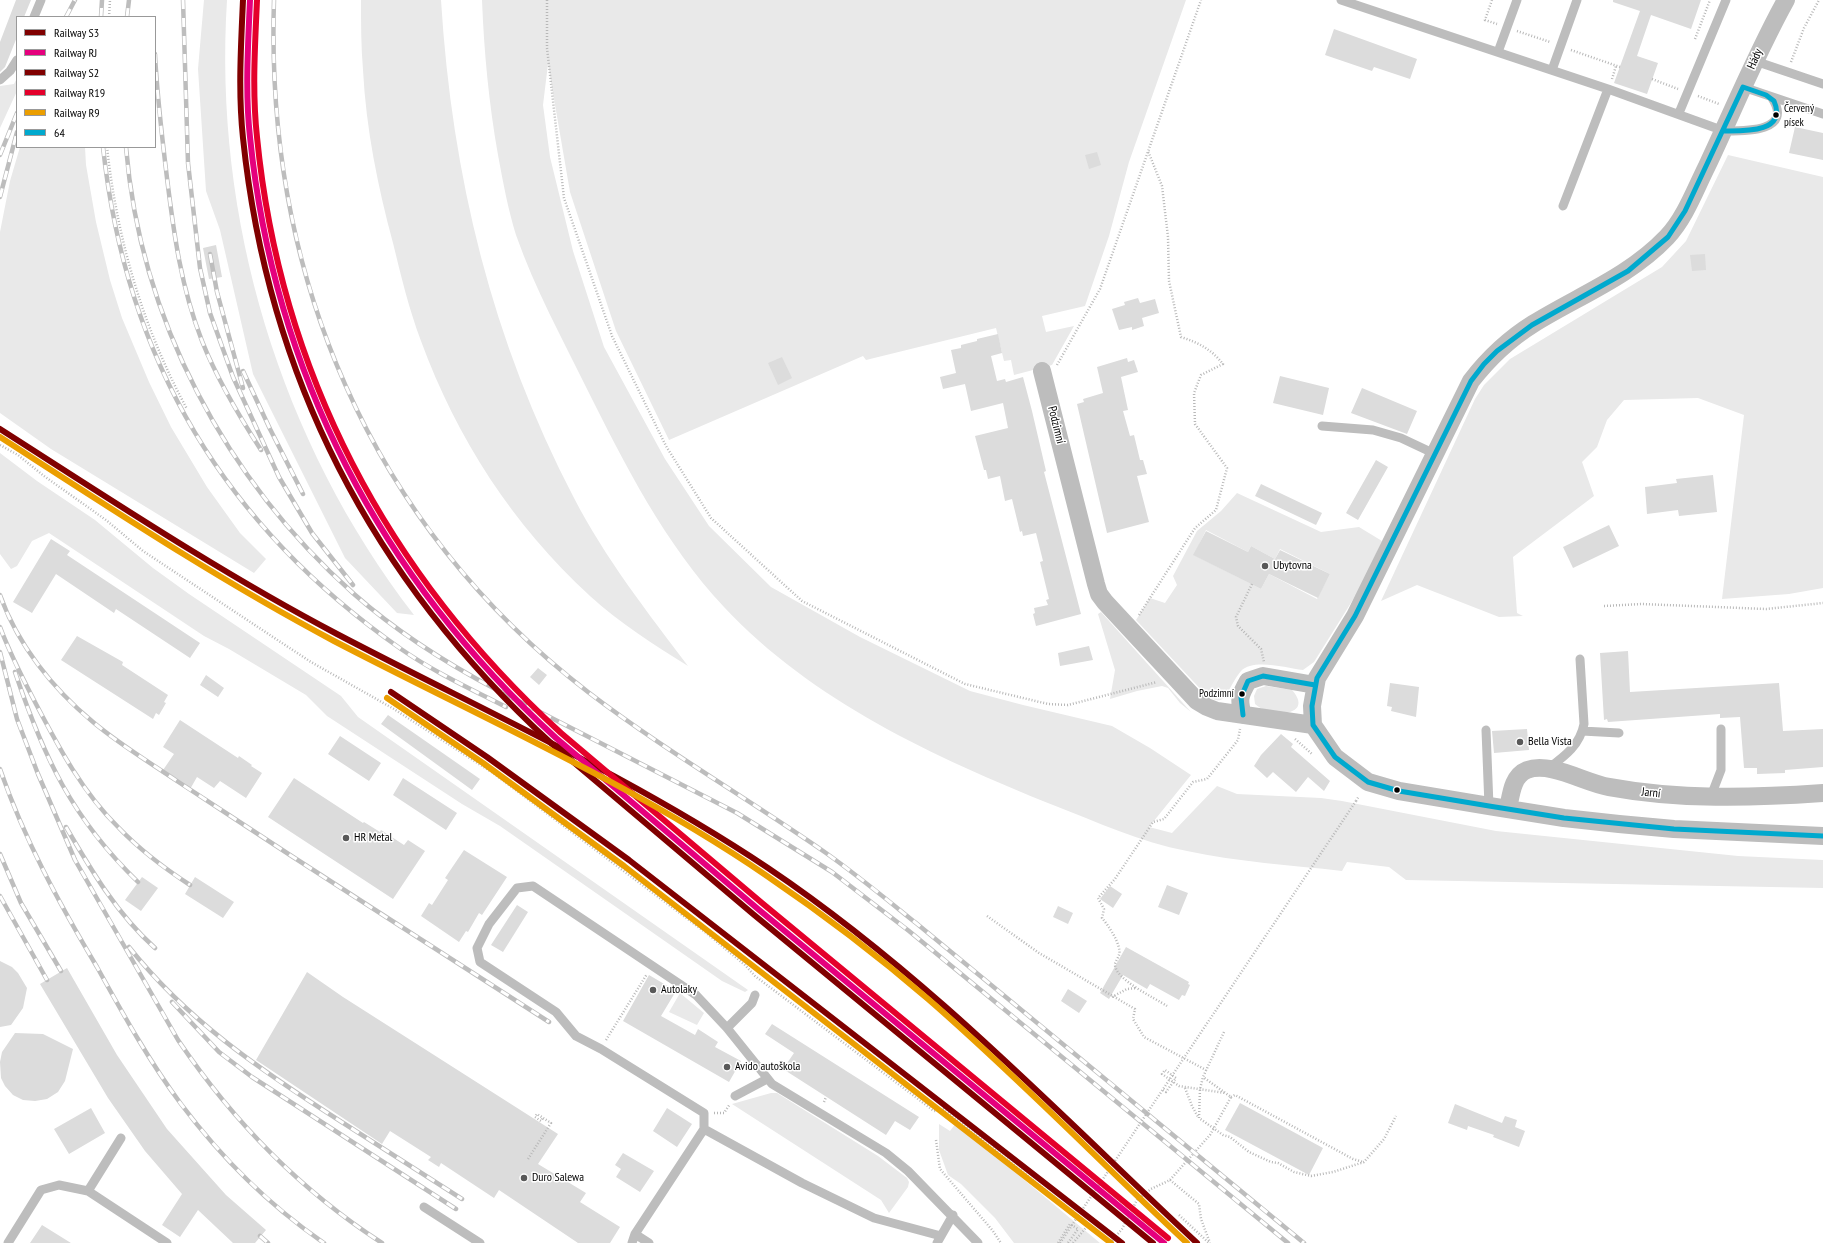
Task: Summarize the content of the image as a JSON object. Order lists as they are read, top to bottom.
{
  "streets": {
    "street": ["Hády", "Podzimní", "Jarní"]
  },
  "crossings": [
    ["Hády", "Podzimní"]
  ],
  "places": [
    "Červený písek",
    "Ubytovna",
    "Podzimní",
    "Bella Vista",
    "HR Metal",
    "Autolaky",
    "Avido autoškola",
    "Duro Salewa"
  ],
  "lines": [
    "rail line RJ",
    "rail line S2",
    "rail line R19",
    "transit line 64",
    "rail line S3",
    "rail line R9"
  ],
  "legend": [
    "Railway S3",
    "Railway RJ",
    "Railway S2",
    "Railway R19",
    "Railway R9",
    "64"
  ]
}
